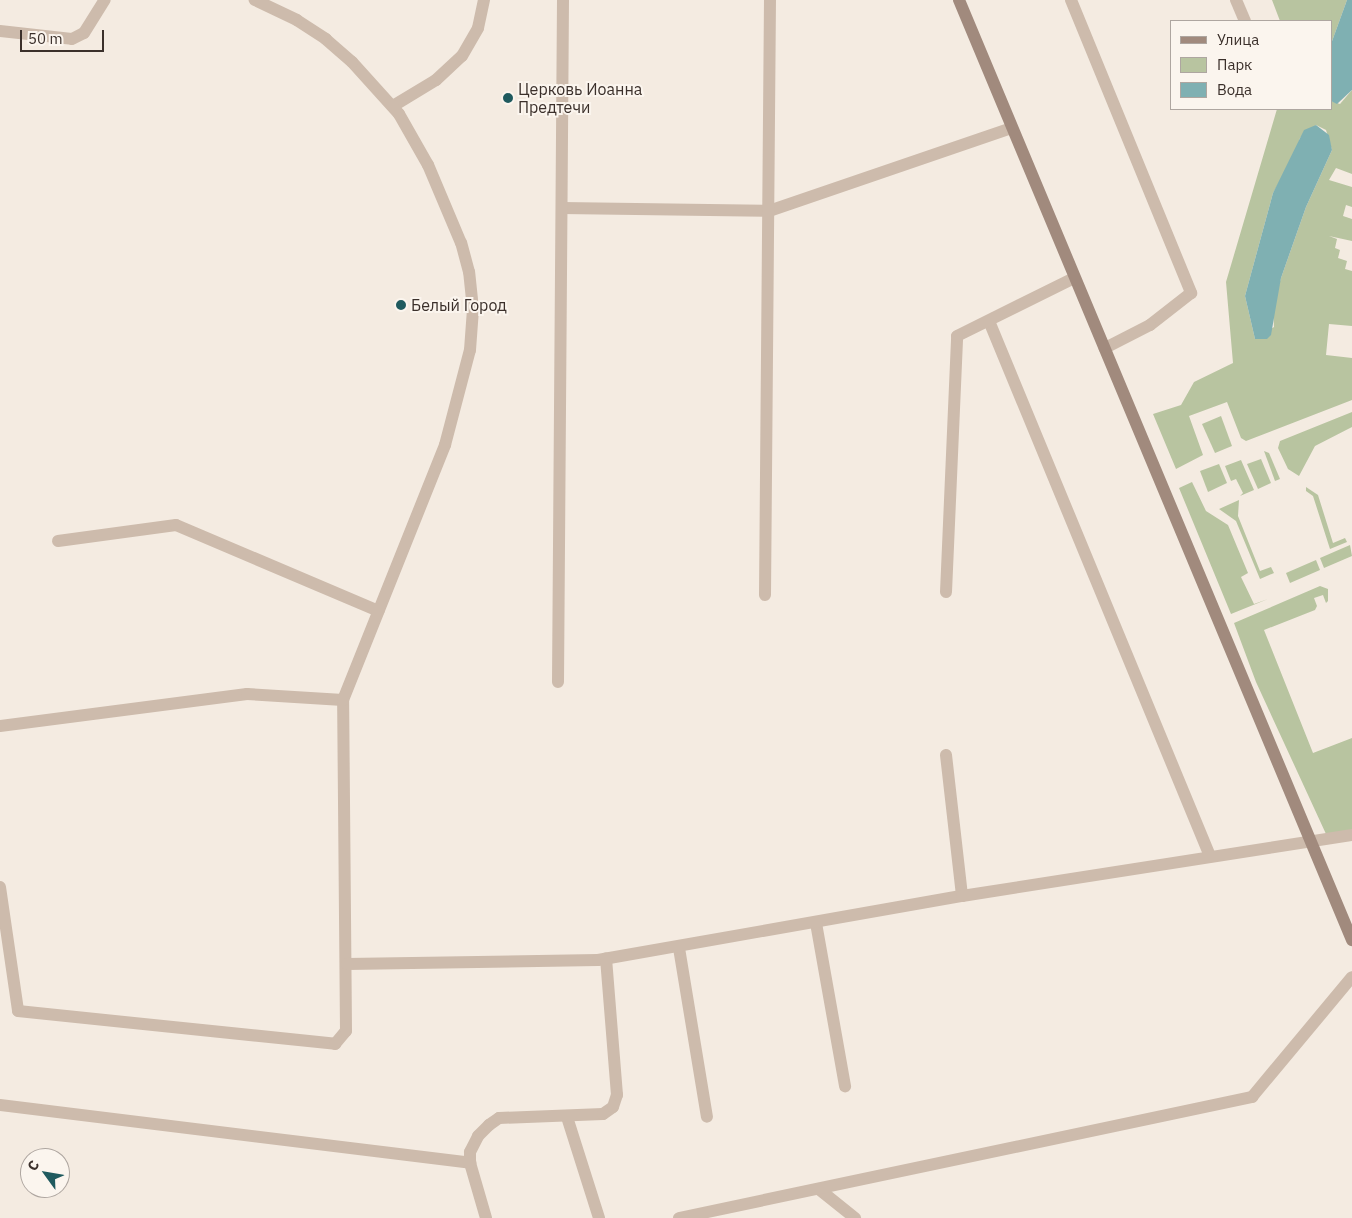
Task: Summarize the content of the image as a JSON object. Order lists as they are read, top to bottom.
{
  "places": ["Церковь Иоанна Предтечи", "Белый Город"],
  "legend": ["Улица", "Парк", "Вода"],
  "scale_bar": "50 m",
  "north": "top left"
}
